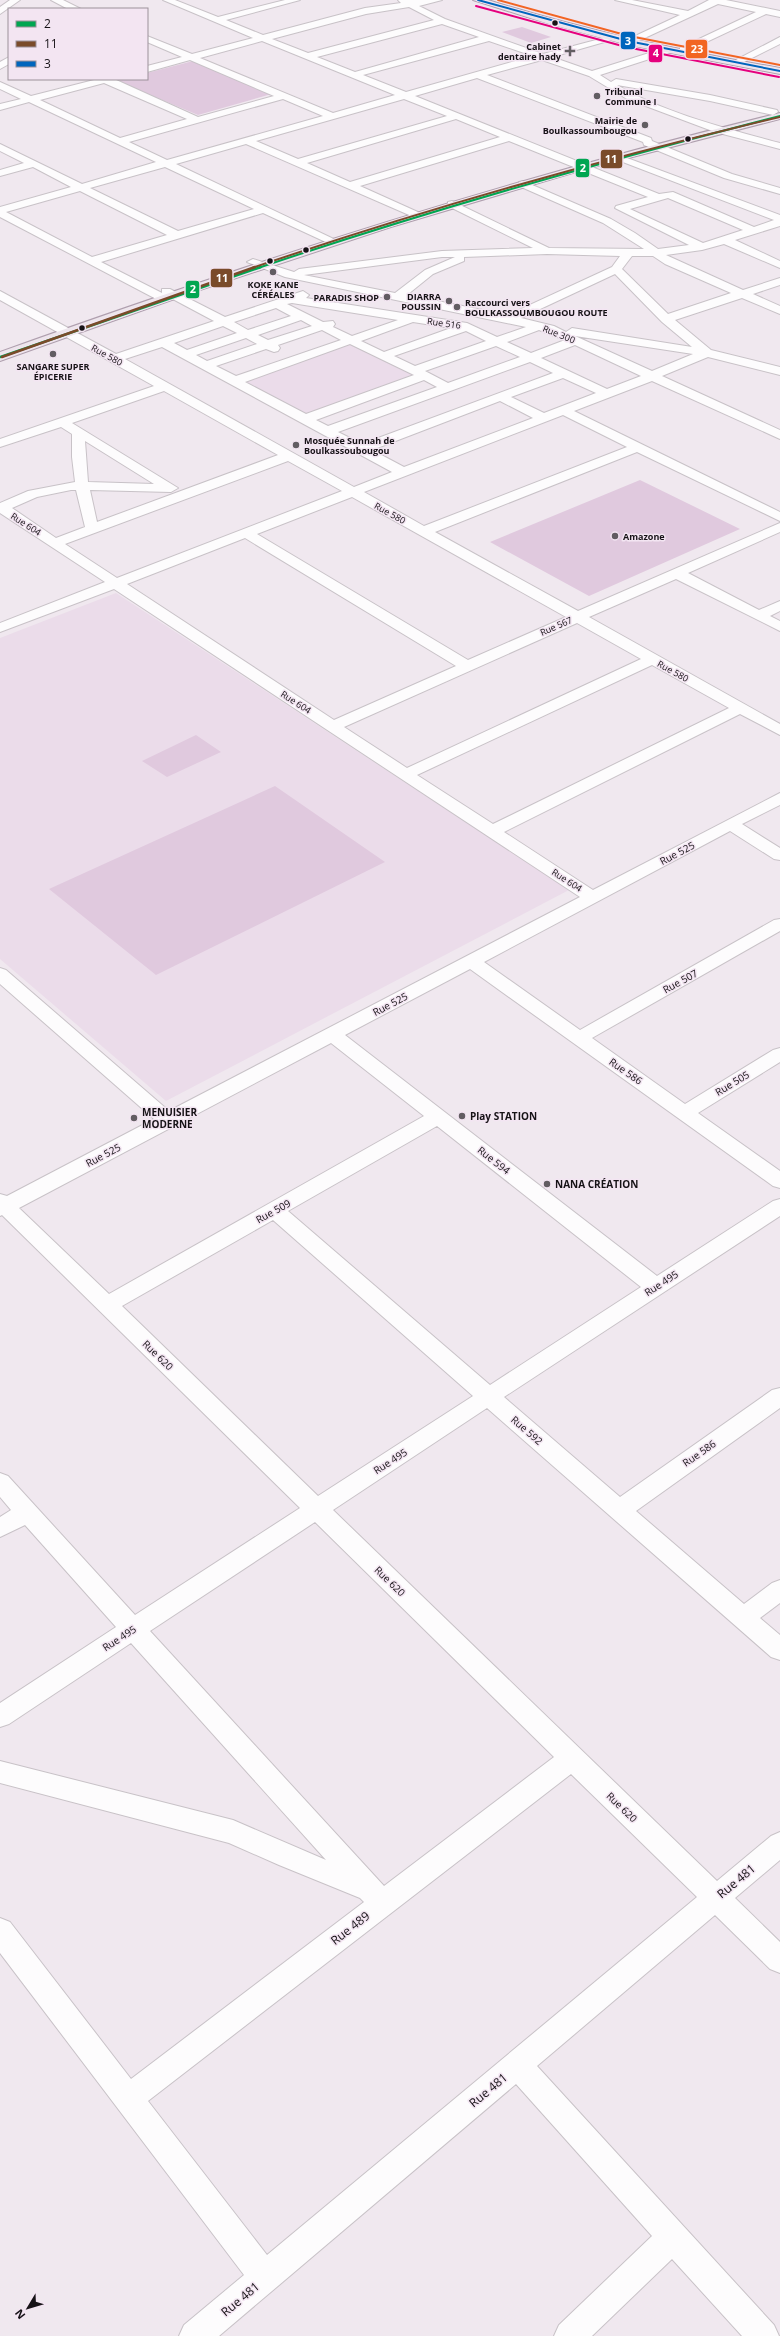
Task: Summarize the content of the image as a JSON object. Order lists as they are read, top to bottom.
{
  "streets": {
    "street": [
      "Rue 516",
      "Rue 300",
      "Rue 580",
      "Rue 604",
      "Rue 567",
      "Rue 525",
      "Rue 507",
      "Rue 586",
      "Rue 505",
      "Rue 594",
      "Rue 509",
      "Rue 495",
      "Rue 620",
      "Rue 592",
      "Rue 481",
      "Rue 489"
    ]
  },
  "crossings": [
    ["Rue 580", "Rue 567"],
    ["Rue 604", "Rue 567"],
    ["Rue 604", "Rue 525"],
    ["Rue 525", "Rue 586"],
    ["Rue 525", "Rue 594"],
    ["Rue 525", "Rue 620"],
    ["Rue 507", "Rue 586"],
    ["Rue 586", "Rue 505"],
    ["Rue 586", "Rue 592"],
    ["Rue 594", "Rue 509"],
    ["Rue 594", "Rue 495"],
    ["Rue 509", "Rue 620"],
    ["Rue 509", "Rue 592"],
    ["Rue 495", "Rue 620"],
    ["Rue 495", "Rue 592"],
    ["Rue 620", "Rue 481"],
    ["Rue 620", "Rue 489"]
  ],
  "places": {
    "health": ["Cabinet dentaire hady"],
    "other": [
      "Tribunal Commune I",
      "Mairie de Boulkassoumbougou",
      "KOKE KANE CÉRÉALES",
      "PARADIS SHOP",
      "DIARRA POUSSIN",
      "Raccourci vers BOULKASSOUMBOUGOU ROUTE",
      "SANGARE SUPER ÉPICERIE",
      "Mosquée Sunnah de Boulkassoubougou",
      "Amazone",
      "Play STATION",
      "MENUISIER MODERNE",
      "NANA CRÉATION"
    ]
  },
  "lines": [
    "transit line 3",
    "transit line 23",
    "transit line 4",
    "transit line 2",
    "transit line 11"
  ],
  "legend": ["2", "11", "3"],
  "north": "bottom left"
}
